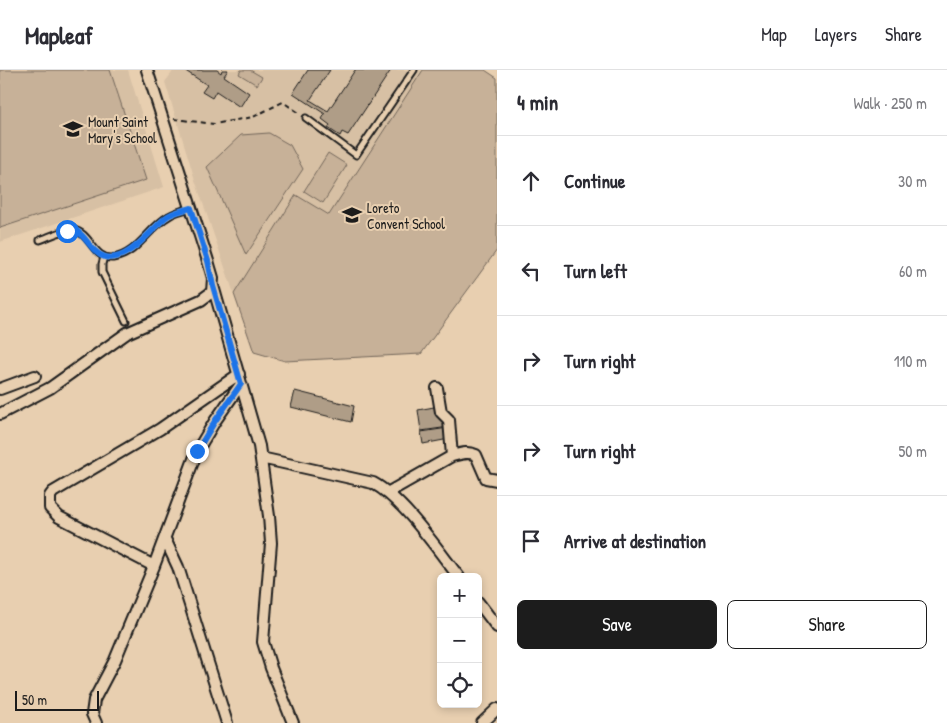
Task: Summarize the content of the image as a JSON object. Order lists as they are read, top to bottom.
{
  "places": {
    "school or university": ["Mount Saint Mary's School", "Loreto Convent School"]
  },
  "scale_bar": "50 m",
  "page": {
    "header": "Mapleaf",
    "nav": ["Map", "Layers", "Share"],
    "heading": ["4 min", "Walk · 250 m"],
    "list": [
      ["Continue", "30 m"],
      ["Turn left", "60 m"],
      ["Turn right", "110 m"],
      ["Turn right", "50 m"],
      "Arrive at destination"
    ],
    "map_buttons": ["+", "−"],
    "buttons": ["Save", "Share"],
    "scale": "50 m"
  }
}
